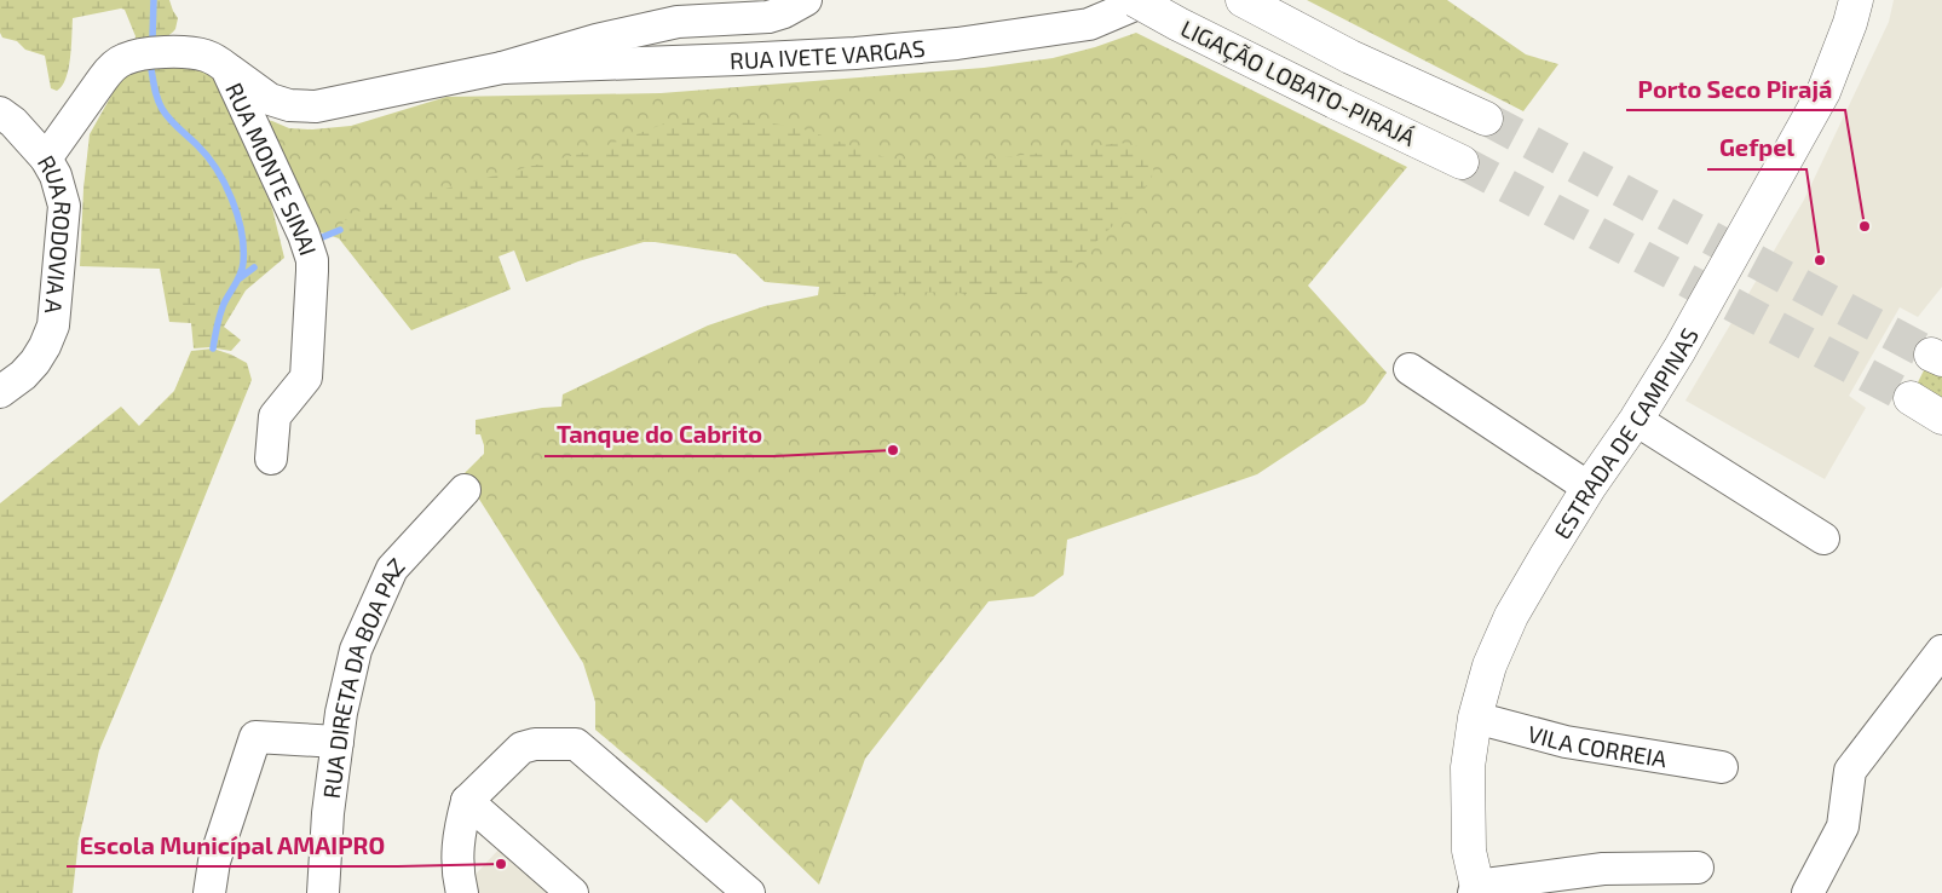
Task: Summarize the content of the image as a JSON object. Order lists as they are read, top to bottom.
{
  "streets": {
    "main road": ["LIGAÇÃO LOBATO-PIRAJÁ", "ESTRADA DE CAMPINAS"],
    "street": [
      "RUA IVETE VARGAS",
      "RUA MONTE SINAI",
      "RUA RODOVIA A",
      "RUA DIRETA DA BOA PAZ",
      "VILA CORREIA"
    ]
  },
  "crossings": [
    ["RUA IVETE VARGAS", "RUA MONTE SINAI"],
    ["RUA MONTE SINAI", "RUA RODOVIA A"],
    ["ESTRADA DE CAMPINAS", "VILA CORREIA"]
  ],
  "places": [
    "Porto Seco Pirajá",
    "Gefpel",
    "Tanque do Cabrito",
    "Escola Municípal AMAIPRO"
  ]
}
